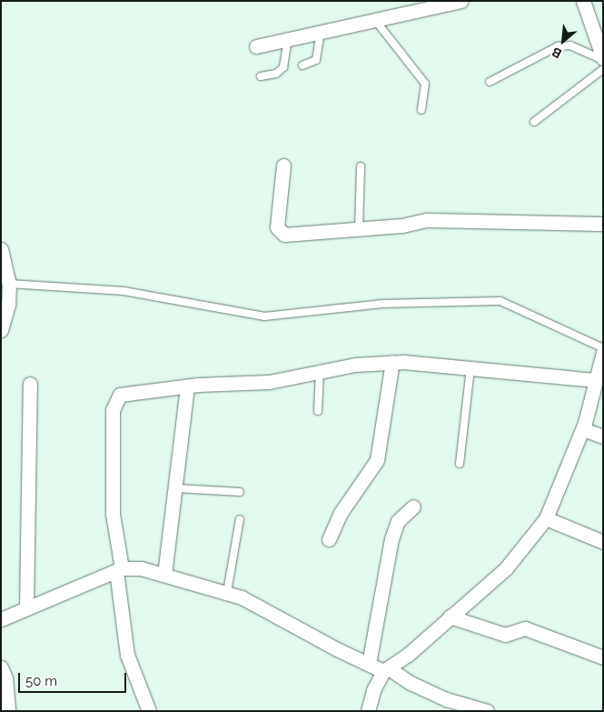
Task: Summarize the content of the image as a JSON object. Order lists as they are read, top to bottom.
{
  "scale_bar": "50 m",
  "north": "bottom left"
}
